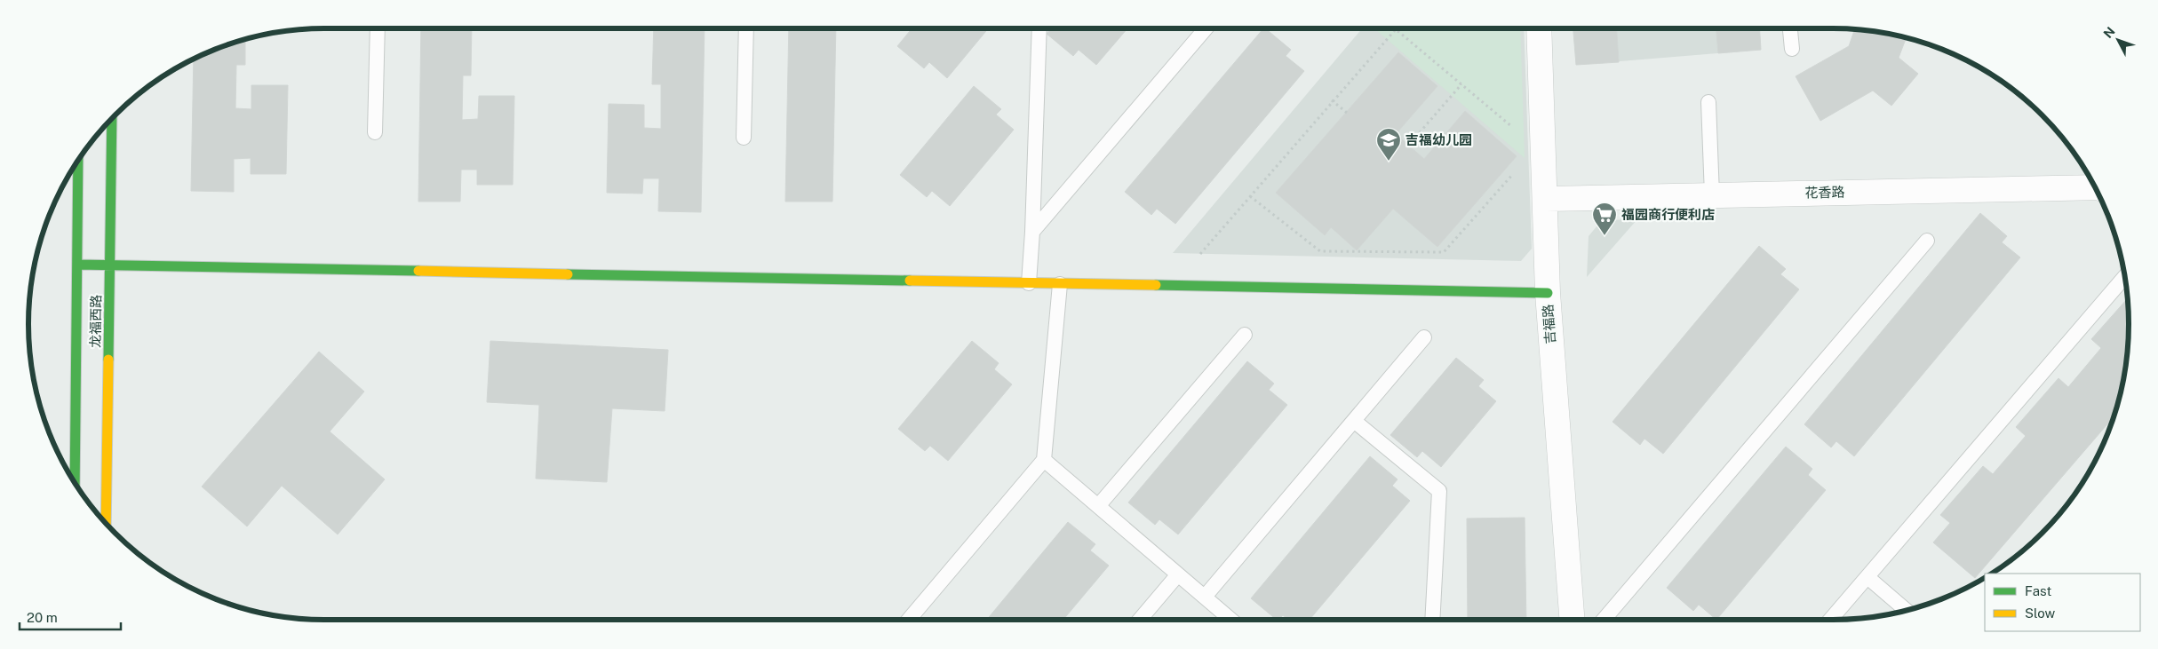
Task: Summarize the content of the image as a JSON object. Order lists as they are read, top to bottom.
{
  "streets": {
    "street": ["花香路", "龙福西路", "吉福路"]
  },
  "crossings": [
    ["花香路", "吉福路"]
  ],
  "places": {
    "school or university": ["吉福幼儿园"],
    "supermarket": ["福园商行便利店"]
  },
  "legend": ["Fast", "Slow"],
  "scale_bar": "20 m",
  "north": "top left"
}
